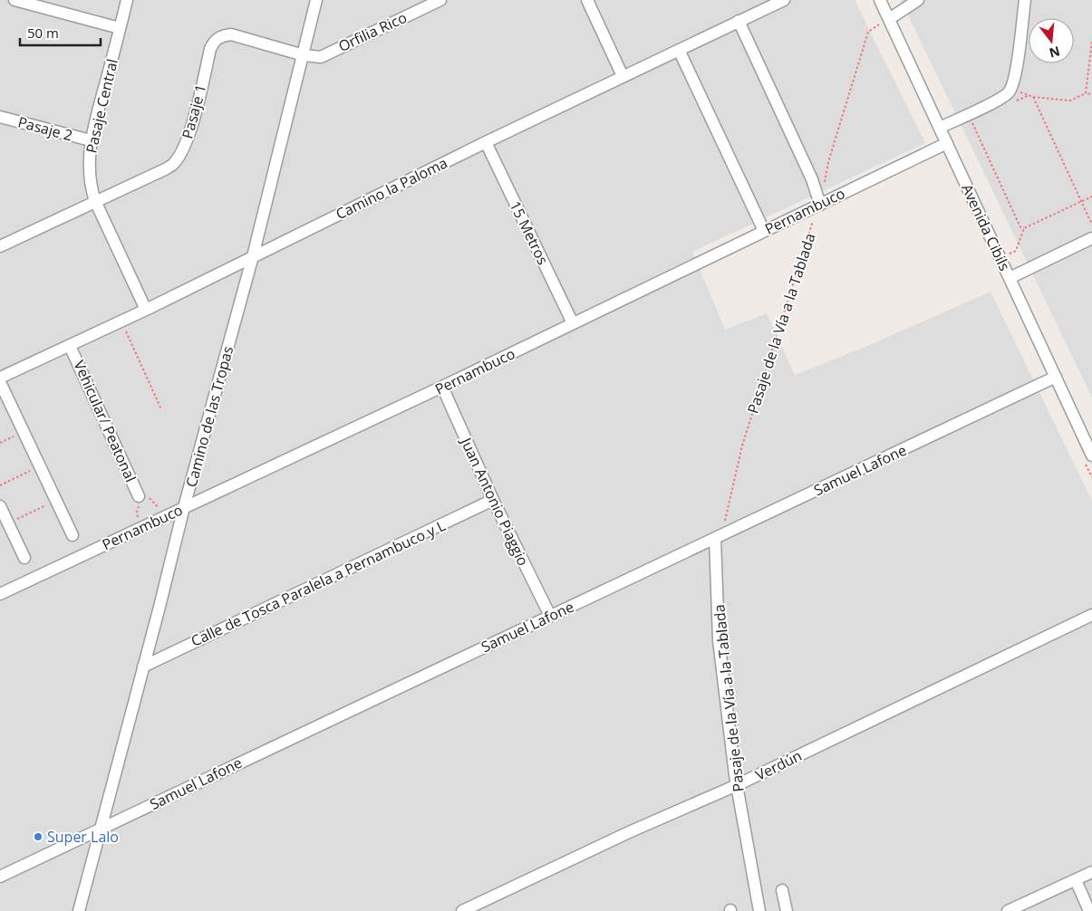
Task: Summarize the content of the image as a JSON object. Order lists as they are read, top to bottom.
{
  "streets": {
    "street": [
      "Orfilia Rico",
      "Pasaje Central",
      "Pasaje 1",
      "Pasaje 2",
      "Camino la Paloma",
      "Pernambuco",
      "Avenida Cibils",
      "15 Metros",
      "Pasaje de la Vía a la Tablada",
      "Camino de las Tropas",
      "Vehicular/ Peatonal",
      "Samuel Lafone",
      "Juan Antonio Piaggio",
      "Calle de Tosca Paralela a Pernambuco y L",
      "Verdún"
    ]
  },
  "crossings": [
    ["Orfilia Rico", "Pasaje 1"],
    ["Orfilia Rico", "Camino de las Tropas"],
    ["Pasaje Central", "Pasaje 1"],
    ["Pasaje Central", "Pasaje 2"],
    ["Pasaje Central", "Camino la Paloma"],
    ["Pasaje 1", "Camino de las Tropas"],
    ["Camino la Paloma", "15 Metros"],
    ["Camino la Paloma", "Camino de las Tropas"],
    ["Camino la Paloma", "Vehicular/ Peatonal"],
    ["Pernambuco", "Avenida Cibils"],
    ["Pernambuco", "15 Metros"],
    ["Pernambuco", "Pasaje de la Vía a la Tablada"],
    ["Pernambuco", "Camino de las Tropas"],
    ["Pernambuco", "Vehicular/ Peatonal"],
    ["Pernambuco", "Juan Antonio Piaggio"],
    ["Avenida Cibils", "Pasaje de la Vía a la Tablada"],
    ["Avenida Cibils", "Samuel Lafone"],
    ["Pasaje de la Vía a la Tablada", "Samuel Lafone"],
    ["Pasaje de la Vía a la Tablada", "Verdún"],
    ["Camino de las Tropas", "Samuel Lafone"],
    ["Camino de las Tropas", "Calle de Tosca Paralela a Pernambuco y L"],
    ["Samuel Lafone", "Juan Antonio Piaggio"],
    ["Juan Antonio Piaggio", "Calle de Tosca Paralela a Pernambuco y L"]
  ],
  "places": ["Super Lalo"],
  "scale_bar": "50 m",
  "north": "bottom"
}
